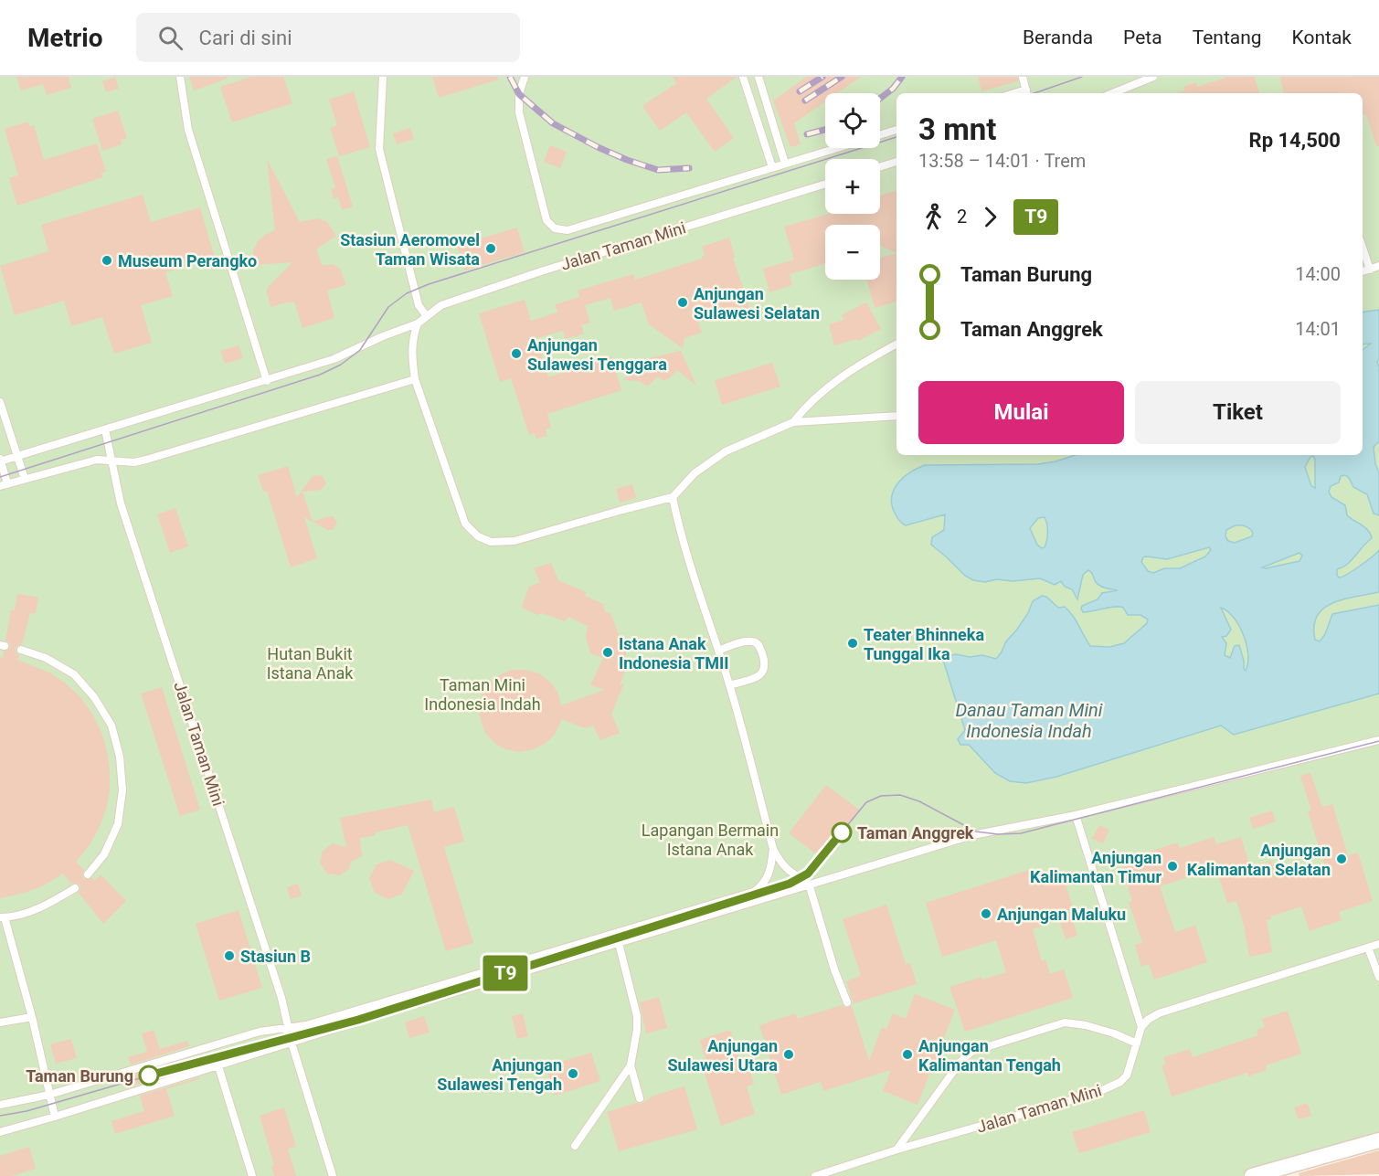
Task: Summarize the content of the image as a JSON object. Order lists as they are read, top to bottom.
{
  "streets": {
    "lane": ["Jalan Taman Mini"]
  },
  "water": ["Danau Taman Mini Indonesia Indah"],
  "parks": ["Hutan Bukit Istana Anak", "Taman Mini Indonesia Indah", "Lapangan Bermain Istana Anak"],
  "places": [
    "Stasiun Aeromovel Taman Wisata",
    "Museum Perangko",
    "Anjungan Sulawesi Selatan",
    "Anjungan Sulawesi Tenggara",
    "Teater Bhinneka Tunggal Ika",
    "Istana Anak Indonesia TMII",
    "Taman Anggrek",
    "Anjungan Kalimantan Selatan",
    "Anjungan Kalimantan Timur",
    "Anjungan Maluku",
    "Stasiun B",
    "Anjungan Sulawesi Utara",
    "Anjungan Kalimantan Tengah",
    "Anjungan Sulawesi Tengah",
    "Taman Burung"
  ],
  "lines": ["tram line T9"],
  "page": {
    "header": "Metrio",
    "search": "Cari di sini",
    "nav": [
      "Beranda",
      "Peta",
      "Tentang",
      "Kontak"
    ],
    "on_map": "T9",
    "map_buttons": ["+", "−"],
    "heading": ["3 mnt", "13:58 – 14:01 · Trem", "Rp 14,500"],
    "legs": ["2", "T9"],
    "list": [
      {
        "name": "Taman Burung",
        "value": "14:00"
      },
      {
        "name": "Taman Anggrek",
        "value": "14:01"
      }
    ],
    "buttons": ["Mulai", "Tiket"]
  }
}
